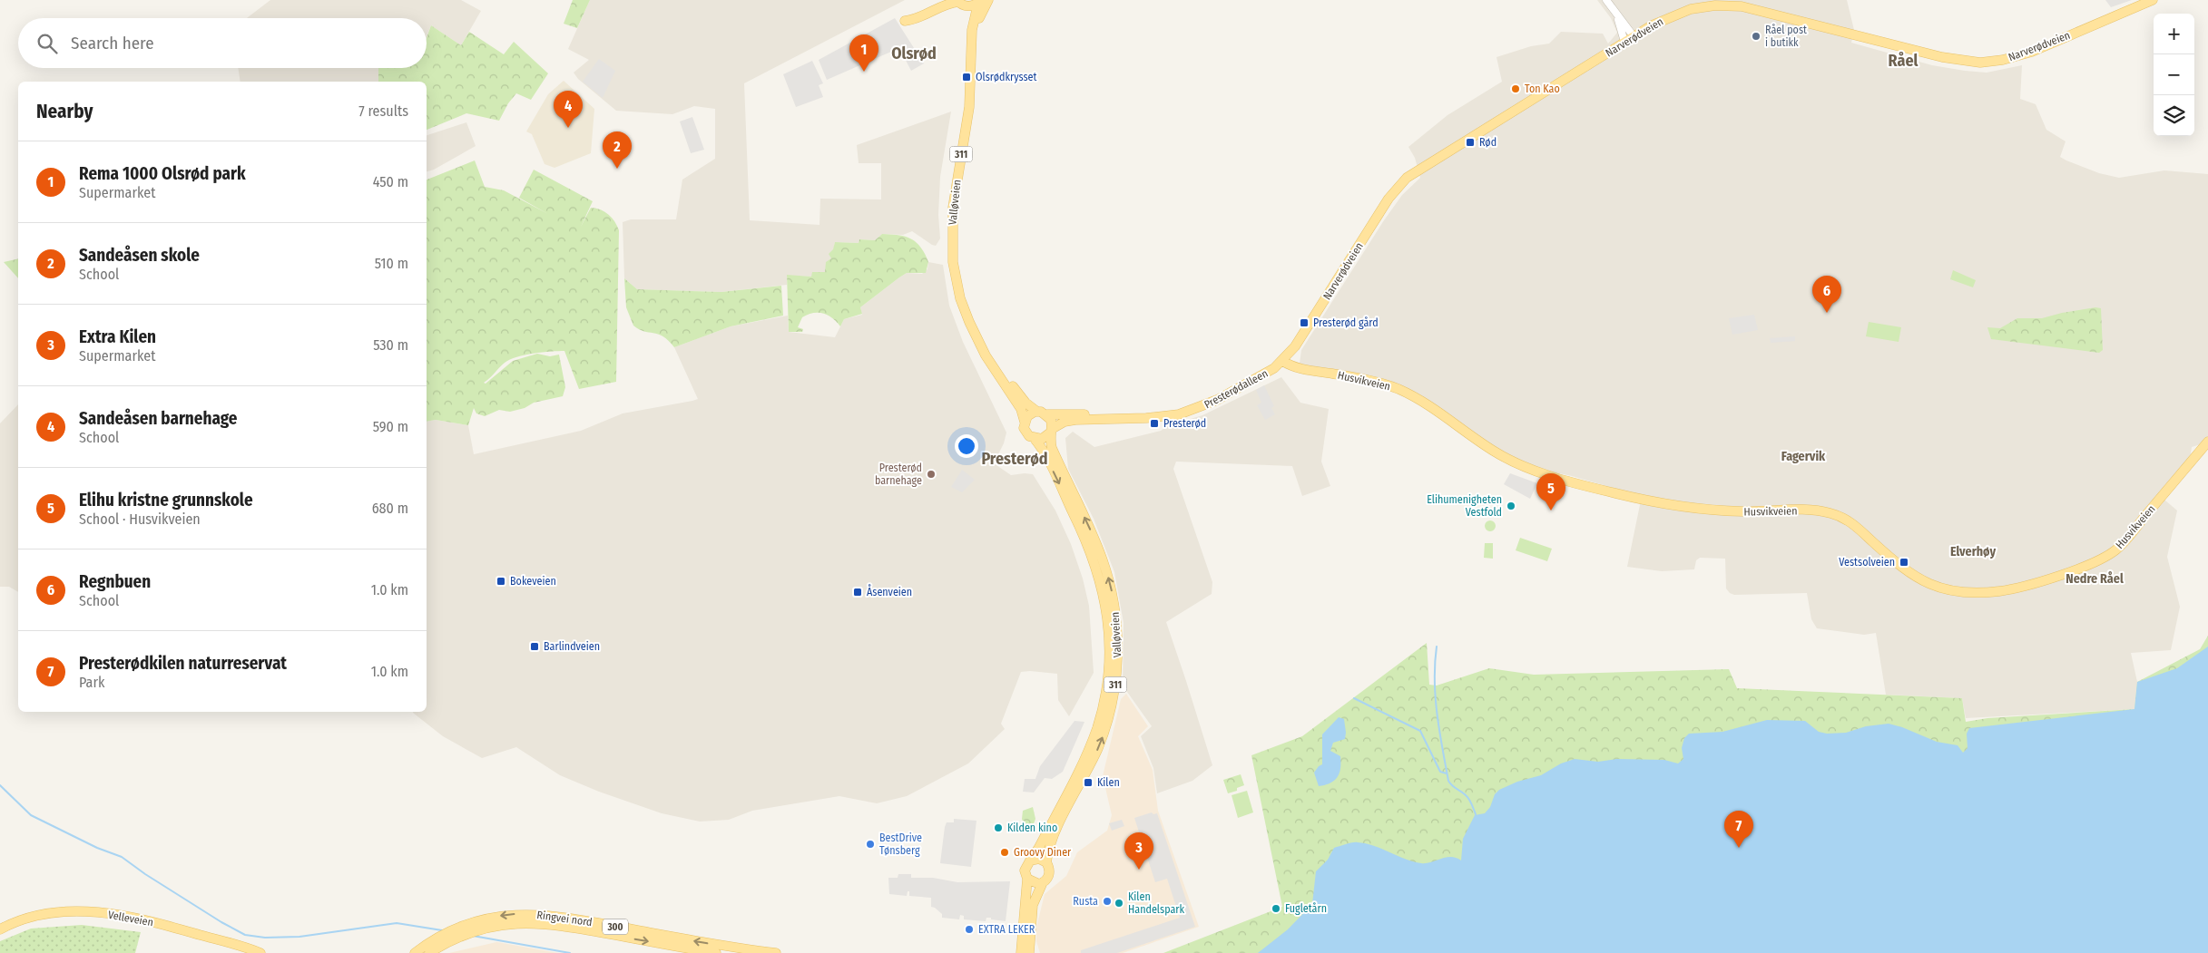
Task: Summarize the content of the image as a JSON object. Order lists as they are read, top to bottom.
{
  "streets": {
    "main road": [
      "Narverødveien",
      "311",
      "Valløveien",
      "Husvikveien",
      "Presterødalleen",
      "Velleveien",
      "Ringvei nord",
      "300"
    ]
  },
  "crossings": [
    ["Narverødveien", "Husvikveien"],
    ["Narverødveien", "Presterødalleen"],
    ["311", "Valløveien"],
    ["311", "Presterødalleen"],
    ["Valløveien", "Presterødalleen"],
    ["Husvikveien", "Presterødalleen"]
  ],
  "districts": [
    "Olsrød",
    "Råel",
    "Fagervik",
    "Presterød",
    "Elverhøy",
    "Nedre Råel"
  ],
  "places": {
    "other": [
      "Råel post i butikk",
      "Ton Kao",
      "Presterød barnehage",
      "Elihumenigheten Vestfold",
      "Kilden kino",
      "BestDrive Tønsberg",
      "Groovy Diner",
      "Rusta",
      "Kilen Handelspark",
      "Fugletårn",
      "EXTRA LEKER"
    ],
    "transit": [
      "Olsrødkrysset",
      "Rød",
      "Presterød gård",
      "Presterød",
      "Vestsolveien",
      "Bokeveien",
      "Åsenveien",
      "Barlindveien",
      "Kilen"
    ]
  },
  "page": {
    "map_buttons": ["+", "−"],
    "search": "Search here",
    "pins": [
      "1",
      "4",
      "2",
      "6",
      "5",
      "7",
      "3"
    ],
    "heading": ["Nearby", "7 results"],
    "list": [
      {
        "mark": "1",
        "name": "Rema 1000 Olsrød park",
        "note": "Supermarket",
        "value": "450 m"
      },
      {
        "mark": "2",
        "name": "Sandeåsen skole",
        "note": "School",
        "value": "510 m"
      },
      {
        "mark": "3",
        "name": "Extra Kilen",
        "note": "Supermarket",
        "value": "530 m"
      },
      {
        "mark": "4",
        "name": "Sandeåsen barnehage",
        "note": "School",
        "value": "590 m"
      },
      {
        "mark": "5",
        "name": "Elihu kristne grunnskole",
        "note": "School · Husvikveien",
        "value": "680 m"
      },
      {
        "mark": "6",
        "name": "Regnbuen",
        "note": "School",
        "value": "1.0 km"
      },
      {
        "mark": "7",
        "name": "Presterødkilen naturreservat",
        "note": "Park",
        "value": "1.0 km"
      }
    ]
  }
}
